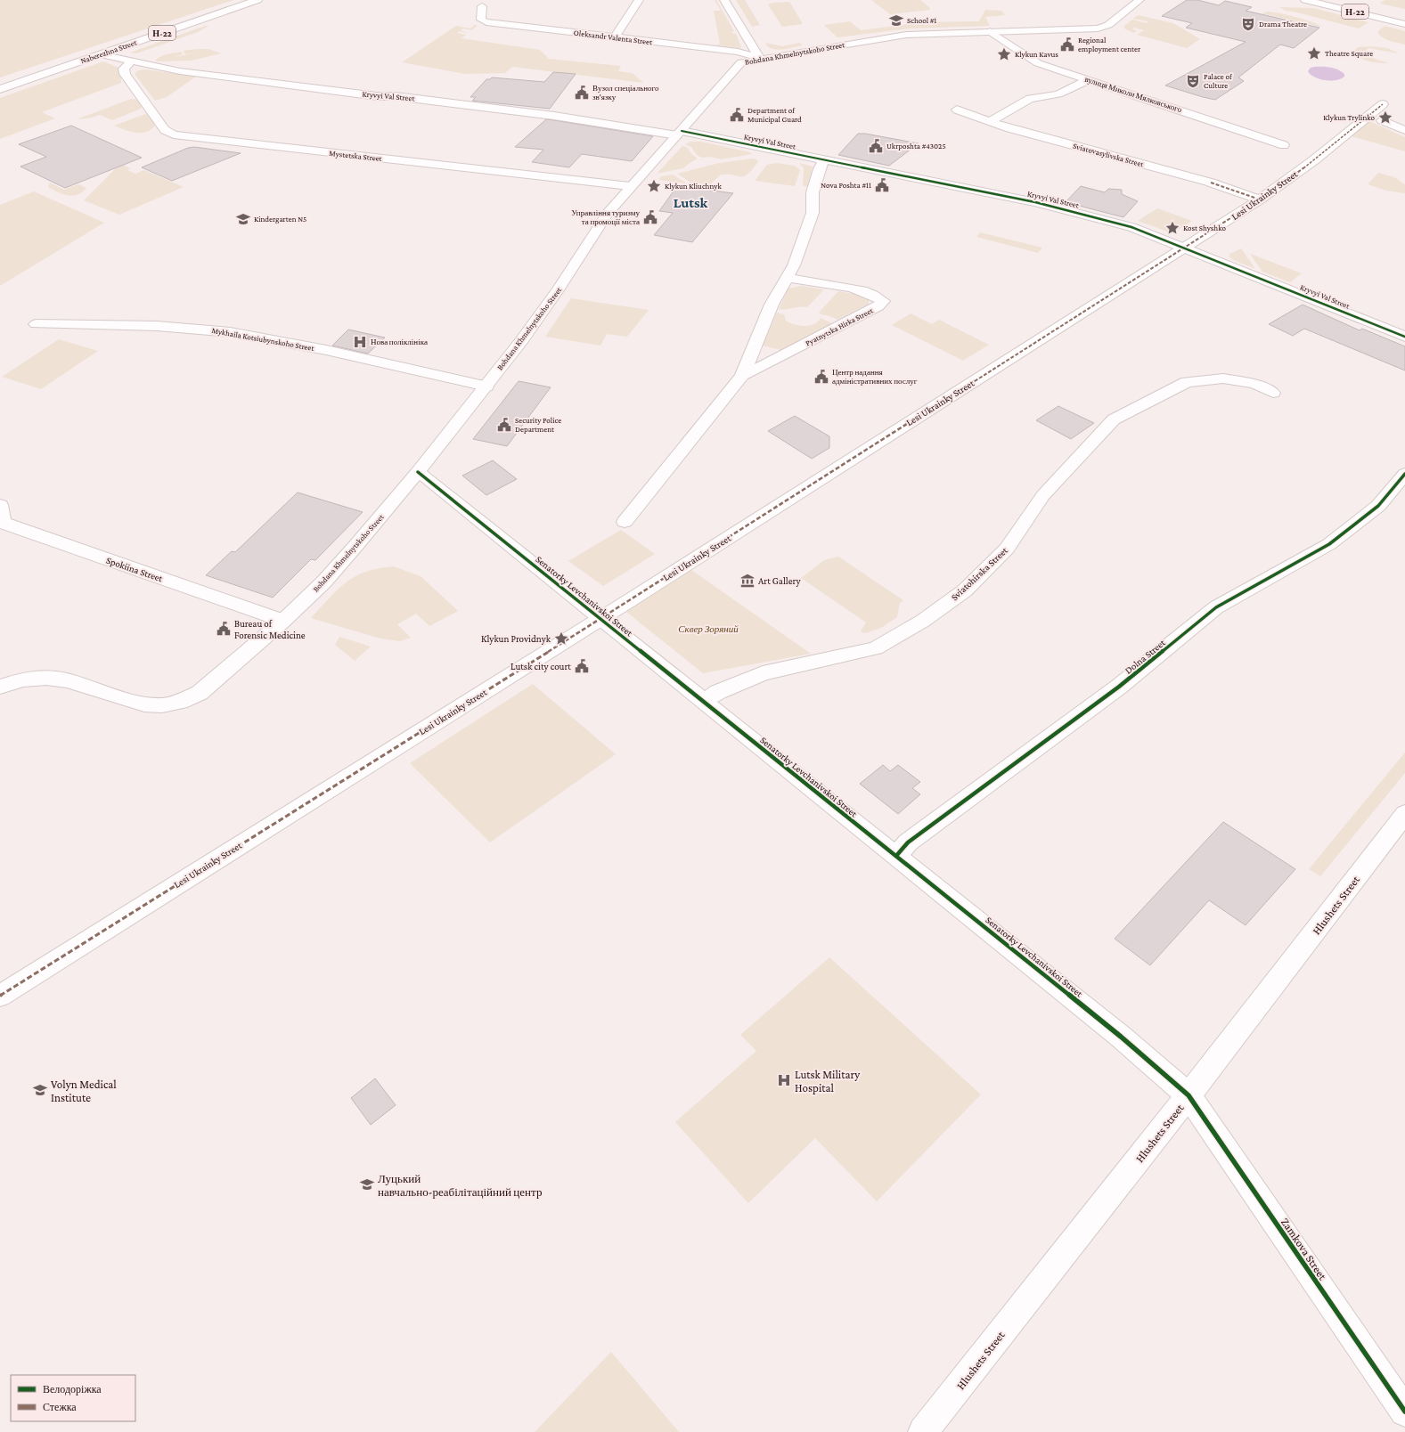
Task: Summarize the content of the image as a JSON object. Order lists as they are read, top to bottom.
{
  "streets": {
    "street": [
      "Н-22",
      "Oleksandr Valenta Street",
      "Naberezhna Street",
      "Bohdana Khmelnytskoho Street",
      "вулиця Миколи Мялковського",
      "Kryvyi Val Street",
      "Sviatovasylivska Street",
      "Mystetska Street",
      "Lesi Ukrainky Street",
      "Pyatnytska Hirka Street",
      "Mykhaila Kotsiubynskoho Street",
      "Spokiina Street",
      "Sviatohirska Street",
      "Senatorky Levchanivskoi Street",
      "Dolna Street",
      "Hlushets Street",
      "Zamkova Street"
    ]
  },
  "crossings": [
    ["Oleksandr Valenta Street", "Bohdana Khmelnytskoho Street"],
    ["Naberezhna Street", "Kryvyi Val Street"],
    ["Bohdana Khmelnytskoho Street", "вулиця Миколи Мялковського"],
    ["Bohdana Khmelnytskoho Street", "Kryvyi Val Street"],
    ["Bohdana Khmelnytskoho Street", "Mystetska Street"],
    ["Bohdana Khmelnytskoho Street", "Mykhaila Kotsiubynskoho Street"],
    ["Bohdana Khmelnytskoho Street", "Spokiina Street"],
    ["Bohdana Khmelnytskoho Street", "Senatorky Levchanivskoi Street"],
    ["Kryvyi Val Street", "Mystetska Street"],
    ["Kryvyi Val Street", "Lesi Ukrainky Street"],
    ["Kryvyi Val Street", "Pyatnytska Hirka Street"],
    ["Sviatovasylivska Street", "Lesi Ukrainky Street"],
    ["Lesi Ukrainky Street", "Senatorky Levchanivskoi Street"],
    ["Sviatohirska Street", "Senatorky Levchanivskoi Street"],
    ["Senatorky Levchanivskoi Street", "Dolna Street"],
    ["Senatorky Levchanivskoi Street", "Hlushets Street"],
    ["Senatorky Levchanivskoi Street", "Zamkova Street"],
    ["Hlushets Street", "Zamkova Street"]
  ],
  "districts": ["Lutsk"],
  "parks": ["Сквер Зоряний"],
  "places": {
    "school or university": [
      "School #1",
      "Kindergarten N5",
      "Volyn Medical Institute",
      "Луцький навчально-реабілітаційний центр"
    ],
    "theatre": ["Drama Theatre", "Palace of Culture"],
    "public building": [
      "Regional employment center",
      "Вузол спеціального зв'язку",
      "Department of Municipal Guard",
      "Ukrposhta #43025",
      "Nova Poshta #11",
      "Управління туризму та промоції міста",
      "Центр надання адміністративних послуг",
      "Security Police Department",
      "Bureau of Forensic Medicine",
      "Lutsk city court"
    ],
    "place": [
      "Theatre Square",
      "Klykun Kavus",
      "Klykun Trylinko",
      "Klykun Kliuchnyk",
      "Kost Shyshko",
      "Klykun Providnyk"
    ],
    "hospital": ["Нова поліклініка", "Lutsk Military Hospital"],
    "museum": ["Art Gallery"]
  },
  "legend": ["Велодоріжка", "Стежка"]
}
